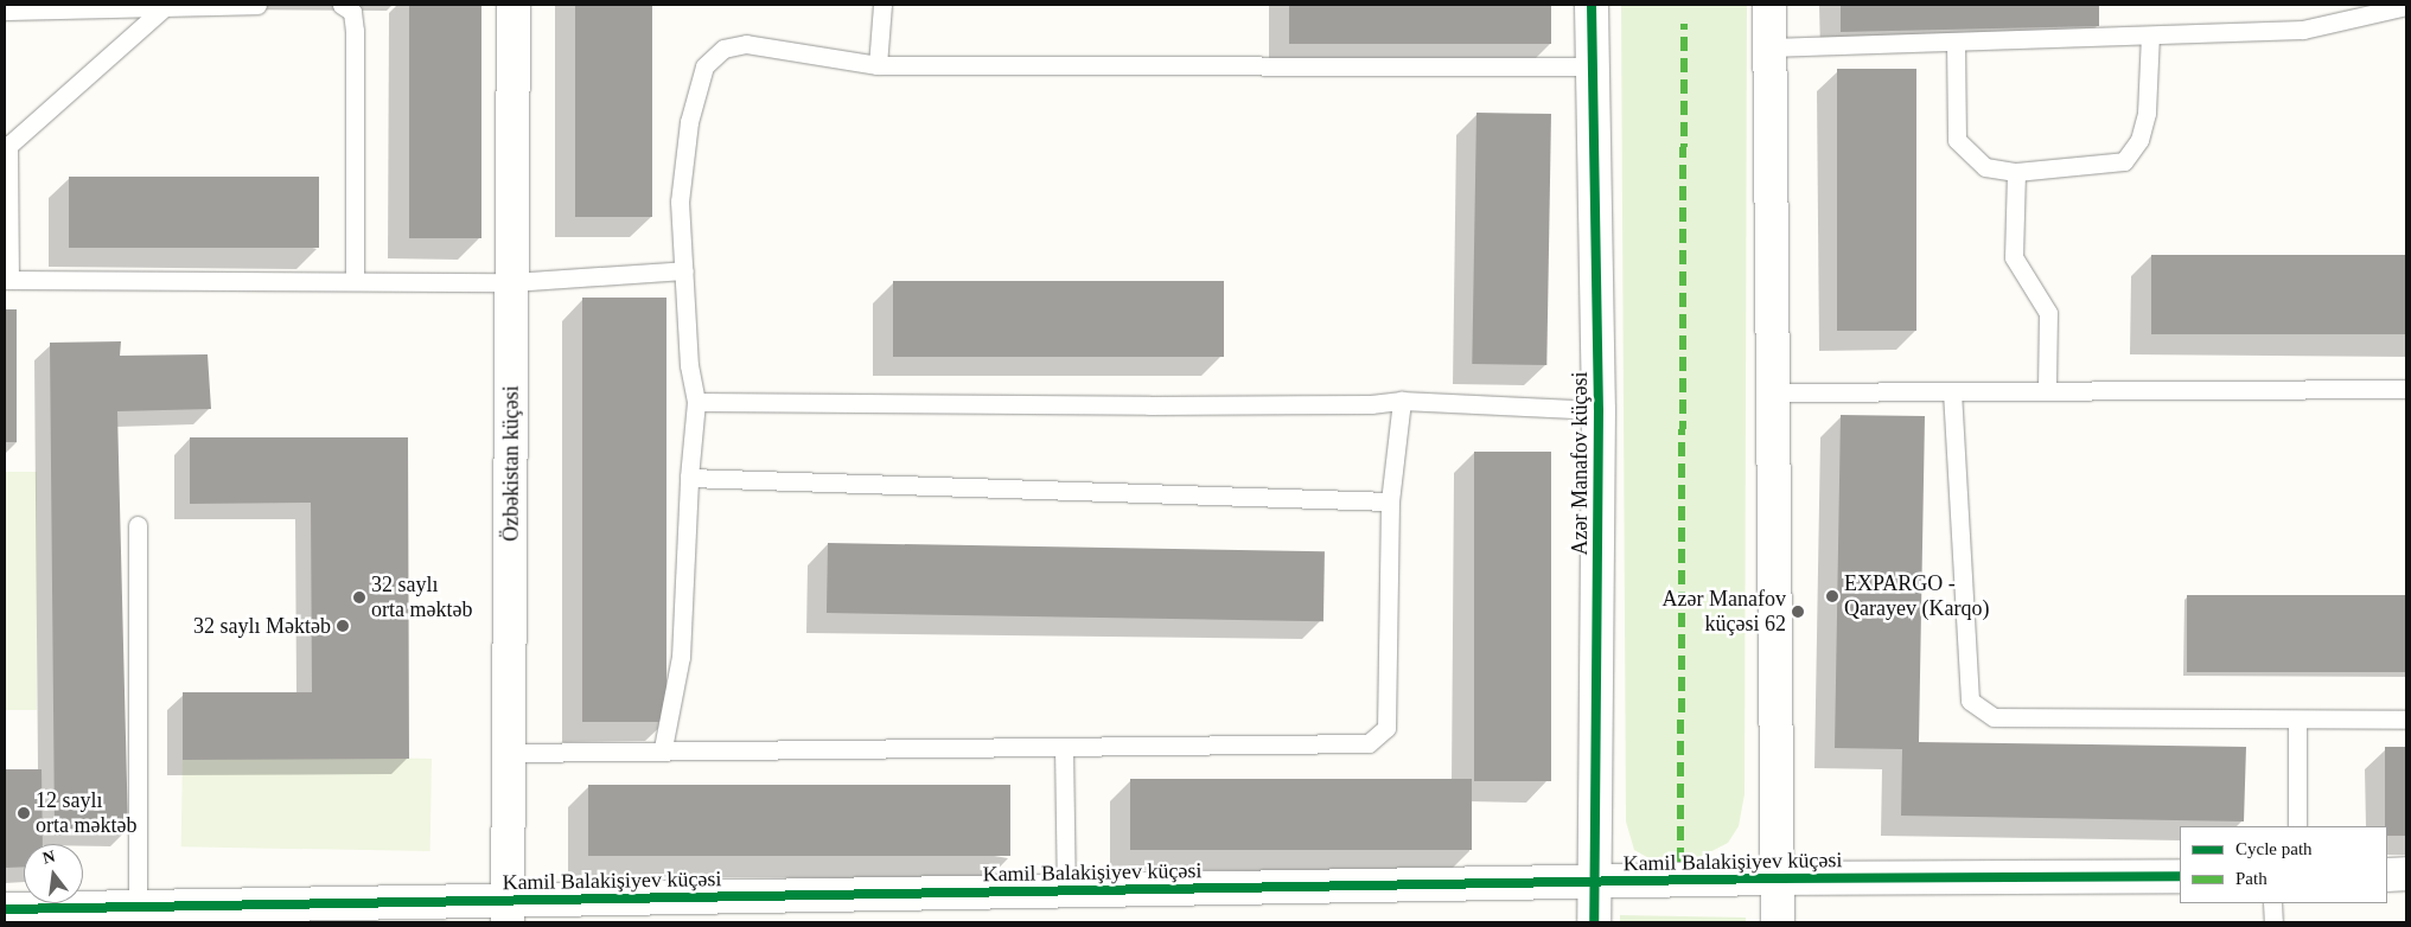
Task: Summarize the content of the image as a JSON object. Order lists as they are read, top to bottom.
{
  "streets": {
    "street": ["Özbəkistan küçəsi", "Azər Manafov küçəsi", "Kamil Balakişiyev küçəsi"]
  },
  "crossings": [
    ["Özbəkistan küçəsi", "Kamil Balakişiyev küçəsi"],
    ["Azər Manafov küçəsi", "Kamil Balakişiyev küçəsi"]
  ],
  "places": [
    "EXPARGO - Qarayev (Karqo)",
    "32 saylı orta məktəb",
    "Azər Manafov küçəsi 62",
    "32 saylı Məktəb",
    "12 saylı orta məktəb"
  ],
  "legend": ["Cycle path", "Path"],
  "north": "top"
}
